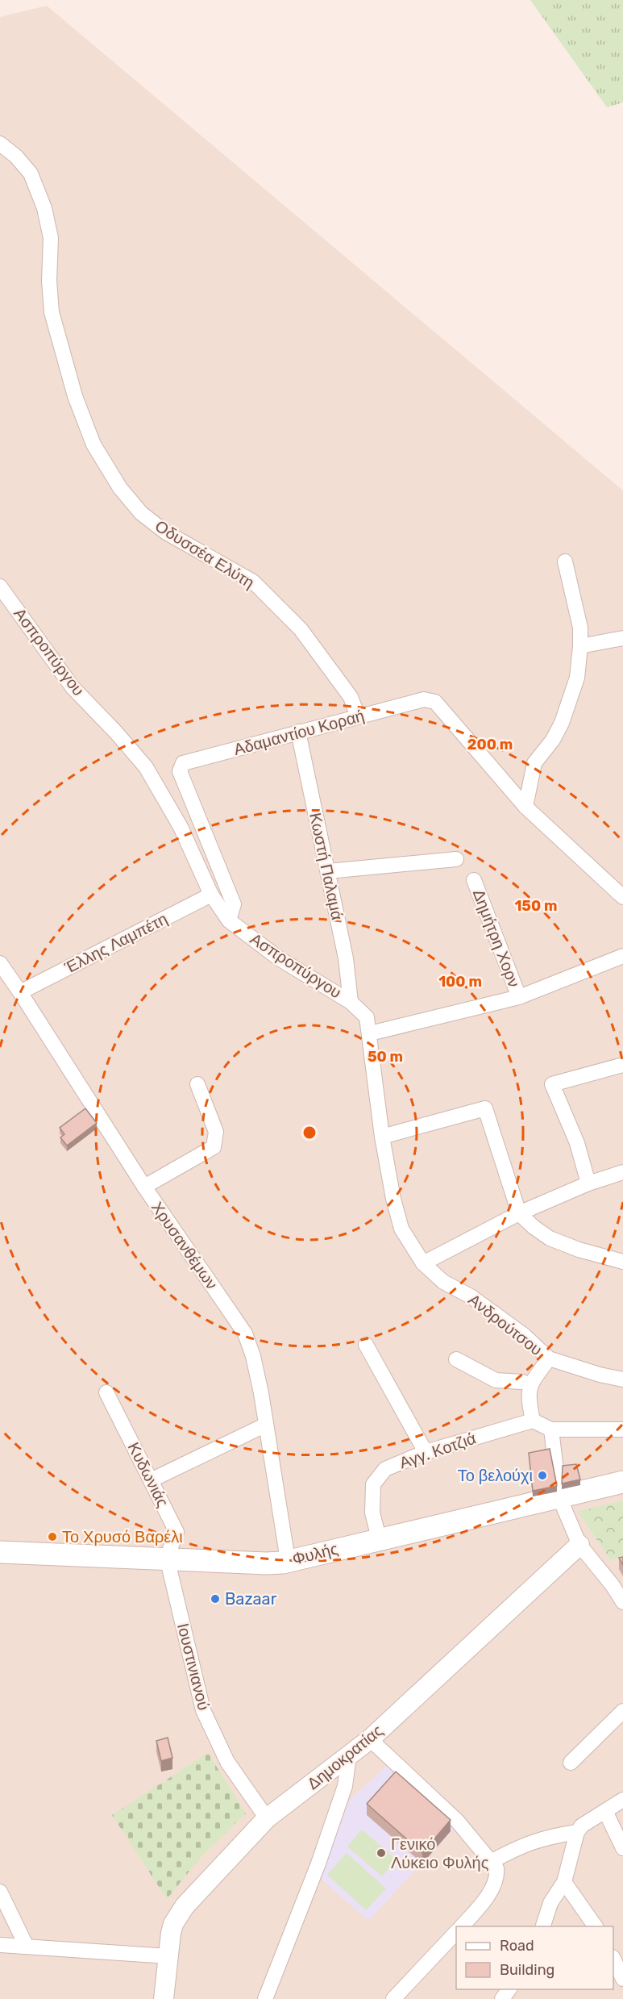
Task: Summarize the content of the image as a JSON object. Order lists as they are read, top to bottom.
{
  "streets": {
    "main road": ["Φυλής"],
    "street": [
      "Οδυσσέα Ελύτη",
      "Ασπροπύργου",
      "Αδαμαντίου Κοραή",
      "Κωστή Παλαμά",
      "Δημήτρη Χορν",
      "Έλλης Λαμπέτη",
      "Χρυσανθέμων",
      "Ανδρούτσου",
      "Αγγ. Κοτζιά",
      "Κυδωνιάς",
      "Ιουστινιανού",
      "Δημοκρατίας"
    ]
  },
  "crossings": [
    ["Οδυσσέα Ελύτη", "Αδαμαντίου Κοραή"],
    ["Ασπροπύργου", "Αδαμαντίου Κοραή"],
    ["Ασπροπύργου", "Κωστή Παλαμά"],
    ["Ασπροπύργου", "Έλλης Λαμπέτη"],
    ["Ασπροπύργου", "Ανδρούτσου"],
    ["Αδαμαντίου Κοραή", "Κωστή Παλαμά"],
    ["Έλλης Λαμπέτη", "Χρυσανθέμων"],
    ["Χρυσανθέμων", "Φυλής"],
    ["Αγγ. Κοτζιά", "Φυλής"],
    ["Κυδωνιάς", "Φυλής"],
    ["Κυδωνιάς", "Ιουστινιανού"],
    ["Φυλής", "Ιουστινιανού"],
    ["Ιουστινιανού", "Δημοκρατίας"]
  ],
  "places": [
    "Το βελούχι",
    "Το Χρυσό Βαρέλι",
    "Bazaar",
    "Γενικό Λύκειο Φυλής"
  ],
  "legend": ["Road", "Building"],
  "rings": [
    "200 m",
    "150 m",
    "100 m",
    "50 m"
  ]
}
